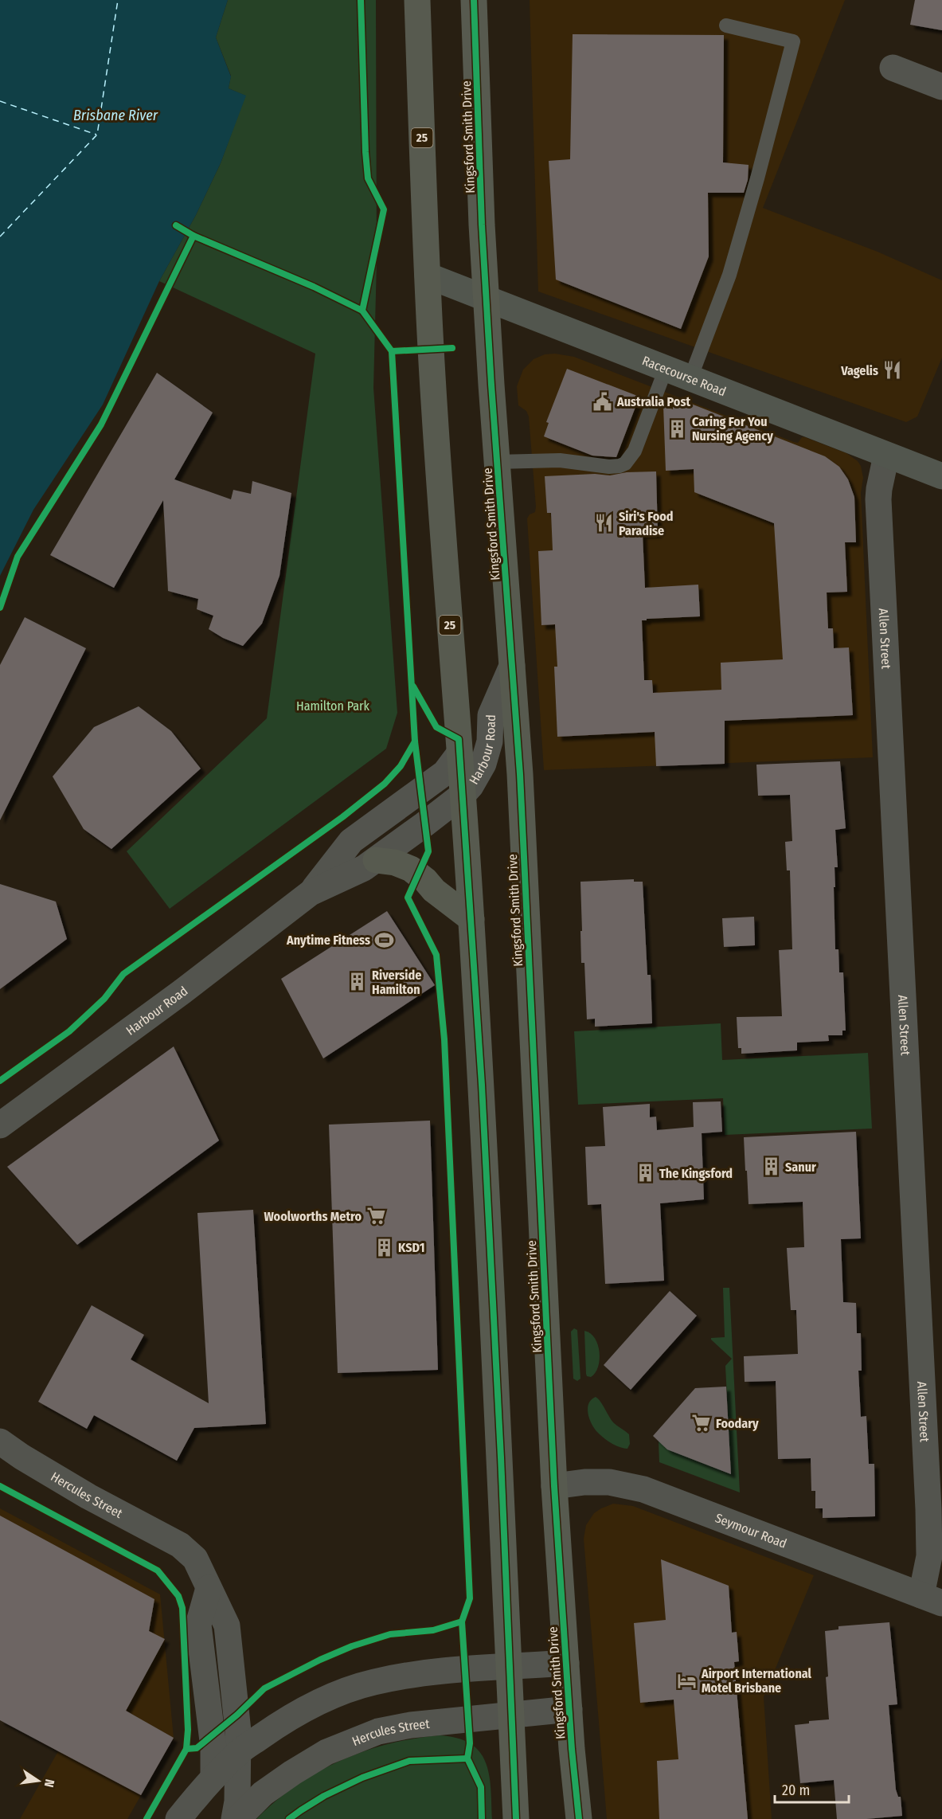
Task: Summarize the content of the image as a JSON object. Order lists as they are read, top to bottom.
{
  "streets": {
    "highway": ["Kingsford Smith Drive", "25"],
    "street": [
      "Racecourse Road",
      "Allen Street",
      "Harbour Road",
      "Hercules Street",
      "Seymour Road"
    ]
  },
  "crossings": [
    ["Kingsford Smith Drive", "Racecourse Road"],
    ["Kingsford Smith Drive", "Harbour Road"],
    ["Kingsford Smith Drive", "Hercules Street"],
    ["Kingsford Smith Drive", "Seymour Road"],
    ["25", "Racecourse Road"],
    ["25", "Harbour Road"],
    ["25", "Hercules Street"],
    ["Racecourse Road", "Allen Street"],
    ["Allen Street", "Seymour Road"]
  ],
  "water": ["Brisbane River"],
  "parks": ["Hamilton Park"],
  "places": {
    "restaurant": ["Vagelis", "Siri's Food Paradise"],
    "public building": ["Australia Post"],
    "building": [
      "Caring For You Nursing Agency",
      "Riverside Hamilton",
      "Sanur",
      "The Kingsford",
      "KSD1"
    ],
    "sports": ["Anytime Fitness"],
    "supermarket": ["Woolworths Metro", "Foodary"],
    "hotel": ["Airport International Motel Brisbane"]
  },
  "scale_bar": "20 m",
  "north": "right"
}
